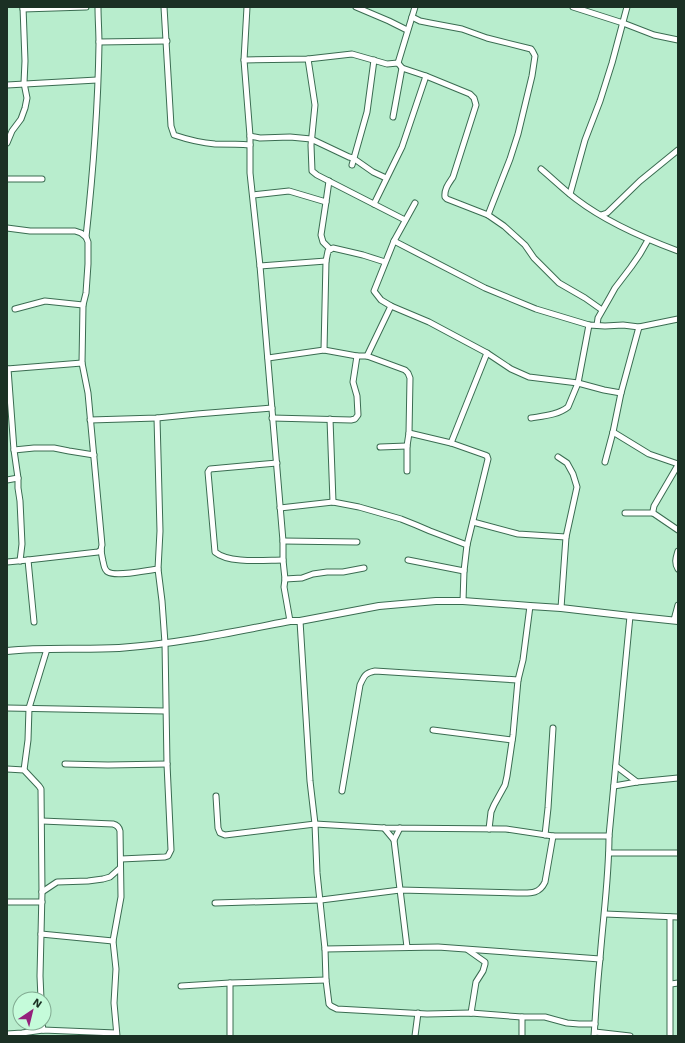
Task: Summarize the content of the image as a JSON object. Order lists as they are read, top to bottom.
{
  "north": "top right"
}
